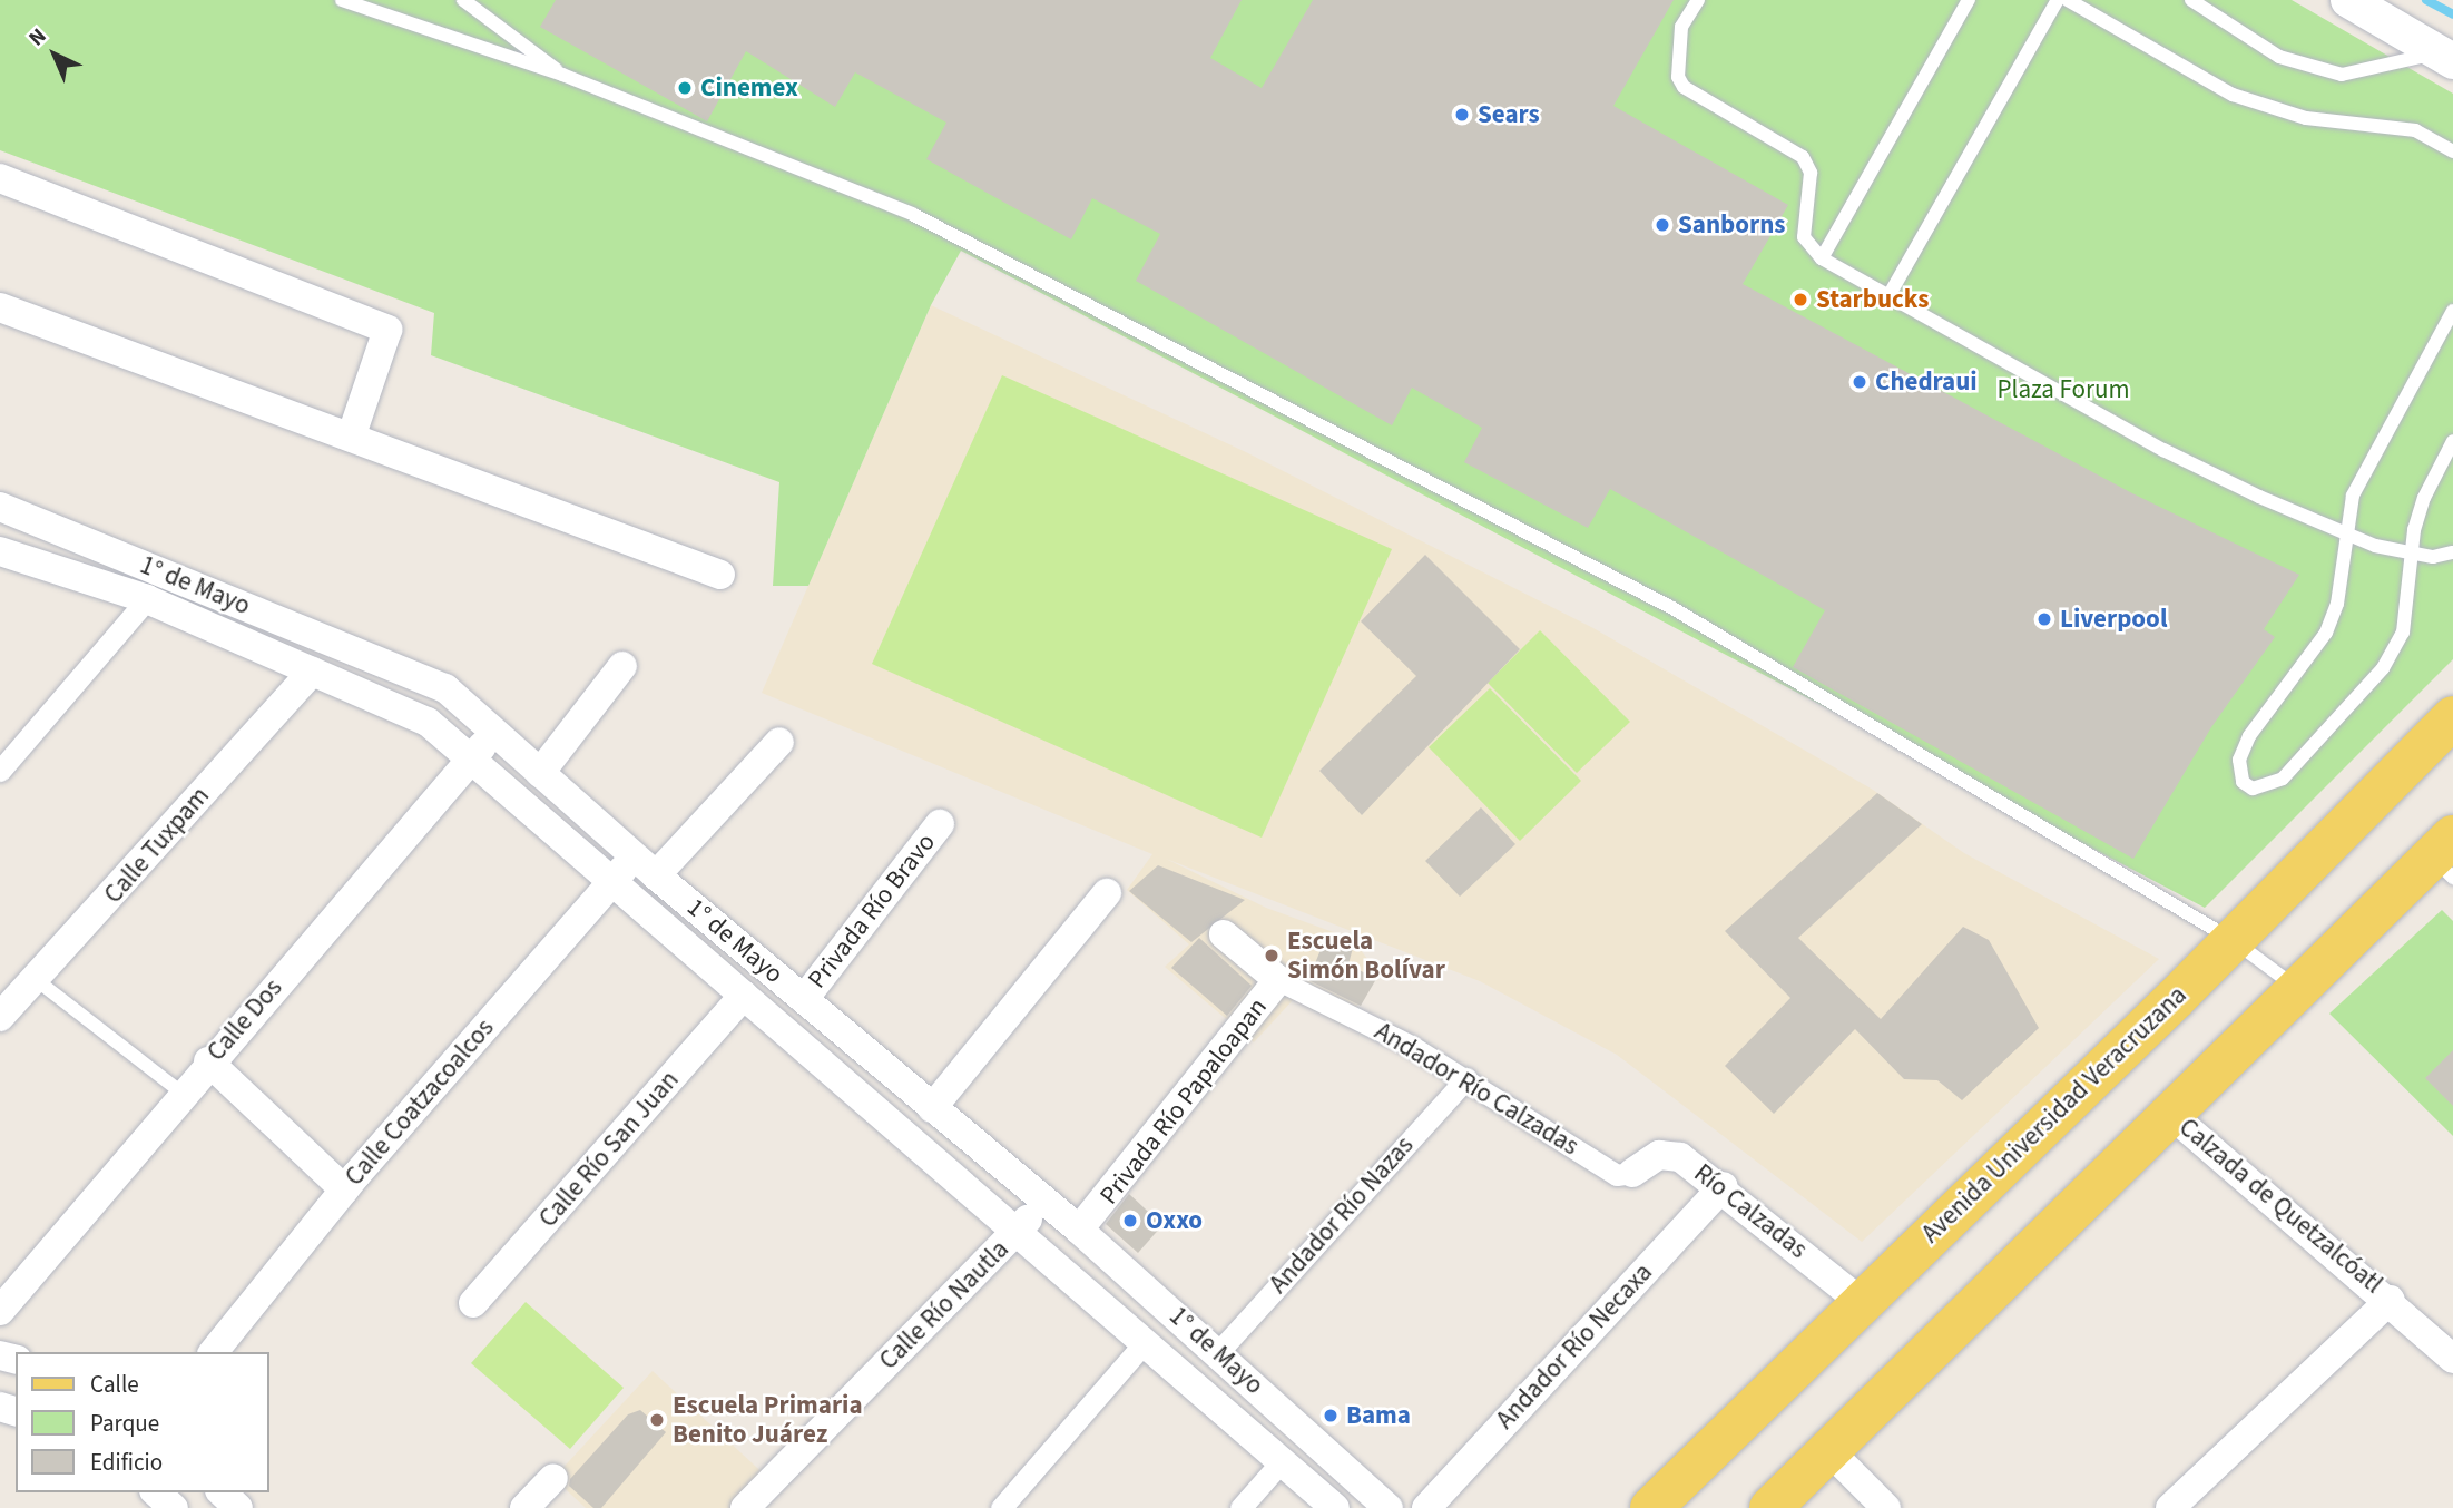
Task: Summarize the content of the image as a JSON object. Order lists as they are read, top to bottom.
{
  "streets": {
    "main road": ["Avenida Universidad Veracruzana"],
    "street": [
      "1° de Mayo",
      "Calle Tuxpam",
      "Privada Río Bravo",
      "Calle Dos",
      "Andador Río Calzadas",
      "Privada Río Papaloapan",
      "Calle Coatzacoalcos",
      "Calle Río San Juan",
      "Calzada de Quetzalcóatl",
      "Río Calzadas",
      "Andador Río Nazas",
      "Calle Río Nautla",
      "Andador Río Necaxa"
    ]
  },
  "crossings": [
    ["1° de Mayo", "Calle Tuxpam"],
    ["1° de Mayo", "Privada Río Bravo"],
    ["1° de Mayo", "Calle Dos"],
    ["1° de Mayo", "Privada Río Papaloapan"],
    ["1° de Mayo", "Calle Coatzacoalcos"],
    ["1° de Mayo", "Calle Río San Juan"],
    ["1° de Mayo", "Andador Río Nazas"],
    ["1° de Mayo", "Calle Río Nautla"],
    ["Andador Río Calzadas", "Privada Río Papaloapan"],
    ["Andador Río Calzadas", "Río Calzadas"],
    ["Andador Río Calzadas", "Andador Río Nazas"],
    ["Avenida Universidad Veracruzana", "Río Calzadas"],
    ["Río Calzadas", "Andador Río Necaxa"]
  ],
  "parks": ["Plaza Forum"],
  "places": [
    "Cinemex",
    "Sears",
    "Sanborns",
    "Starbucks",
    "Chedraui",
    "Liverpool",
    "Escuela Simón Bolívar",
    "Oxxo",
    "Bama",
    "Escuela Primaria Benito Juárez"
  ],
  "legend": ["Calle", "Parque", "Edificio"],
  "north": "top left"
}
